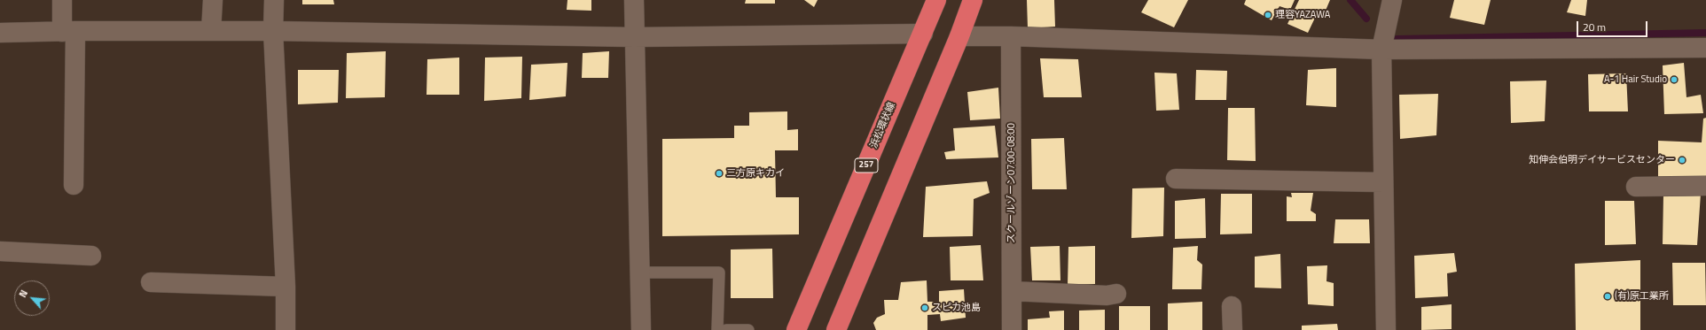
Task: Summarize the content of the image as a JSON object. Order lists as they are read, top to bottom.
{
  "streets": {
    "highway": ["浜松環状線", "257"],
    "street": ["スクールゾーン07:00-08:00"]
  },
  "places": [
    "理容YAZAWA",
    "A-1 Hair Studio",
    "知伸会伯明デイサービスセンター",
    "三方原キカイ",
    "(有)原工業所",
    "スピカ池島"
  ],
  "scale_bar": "20 m",
  "north": "top left"
}
